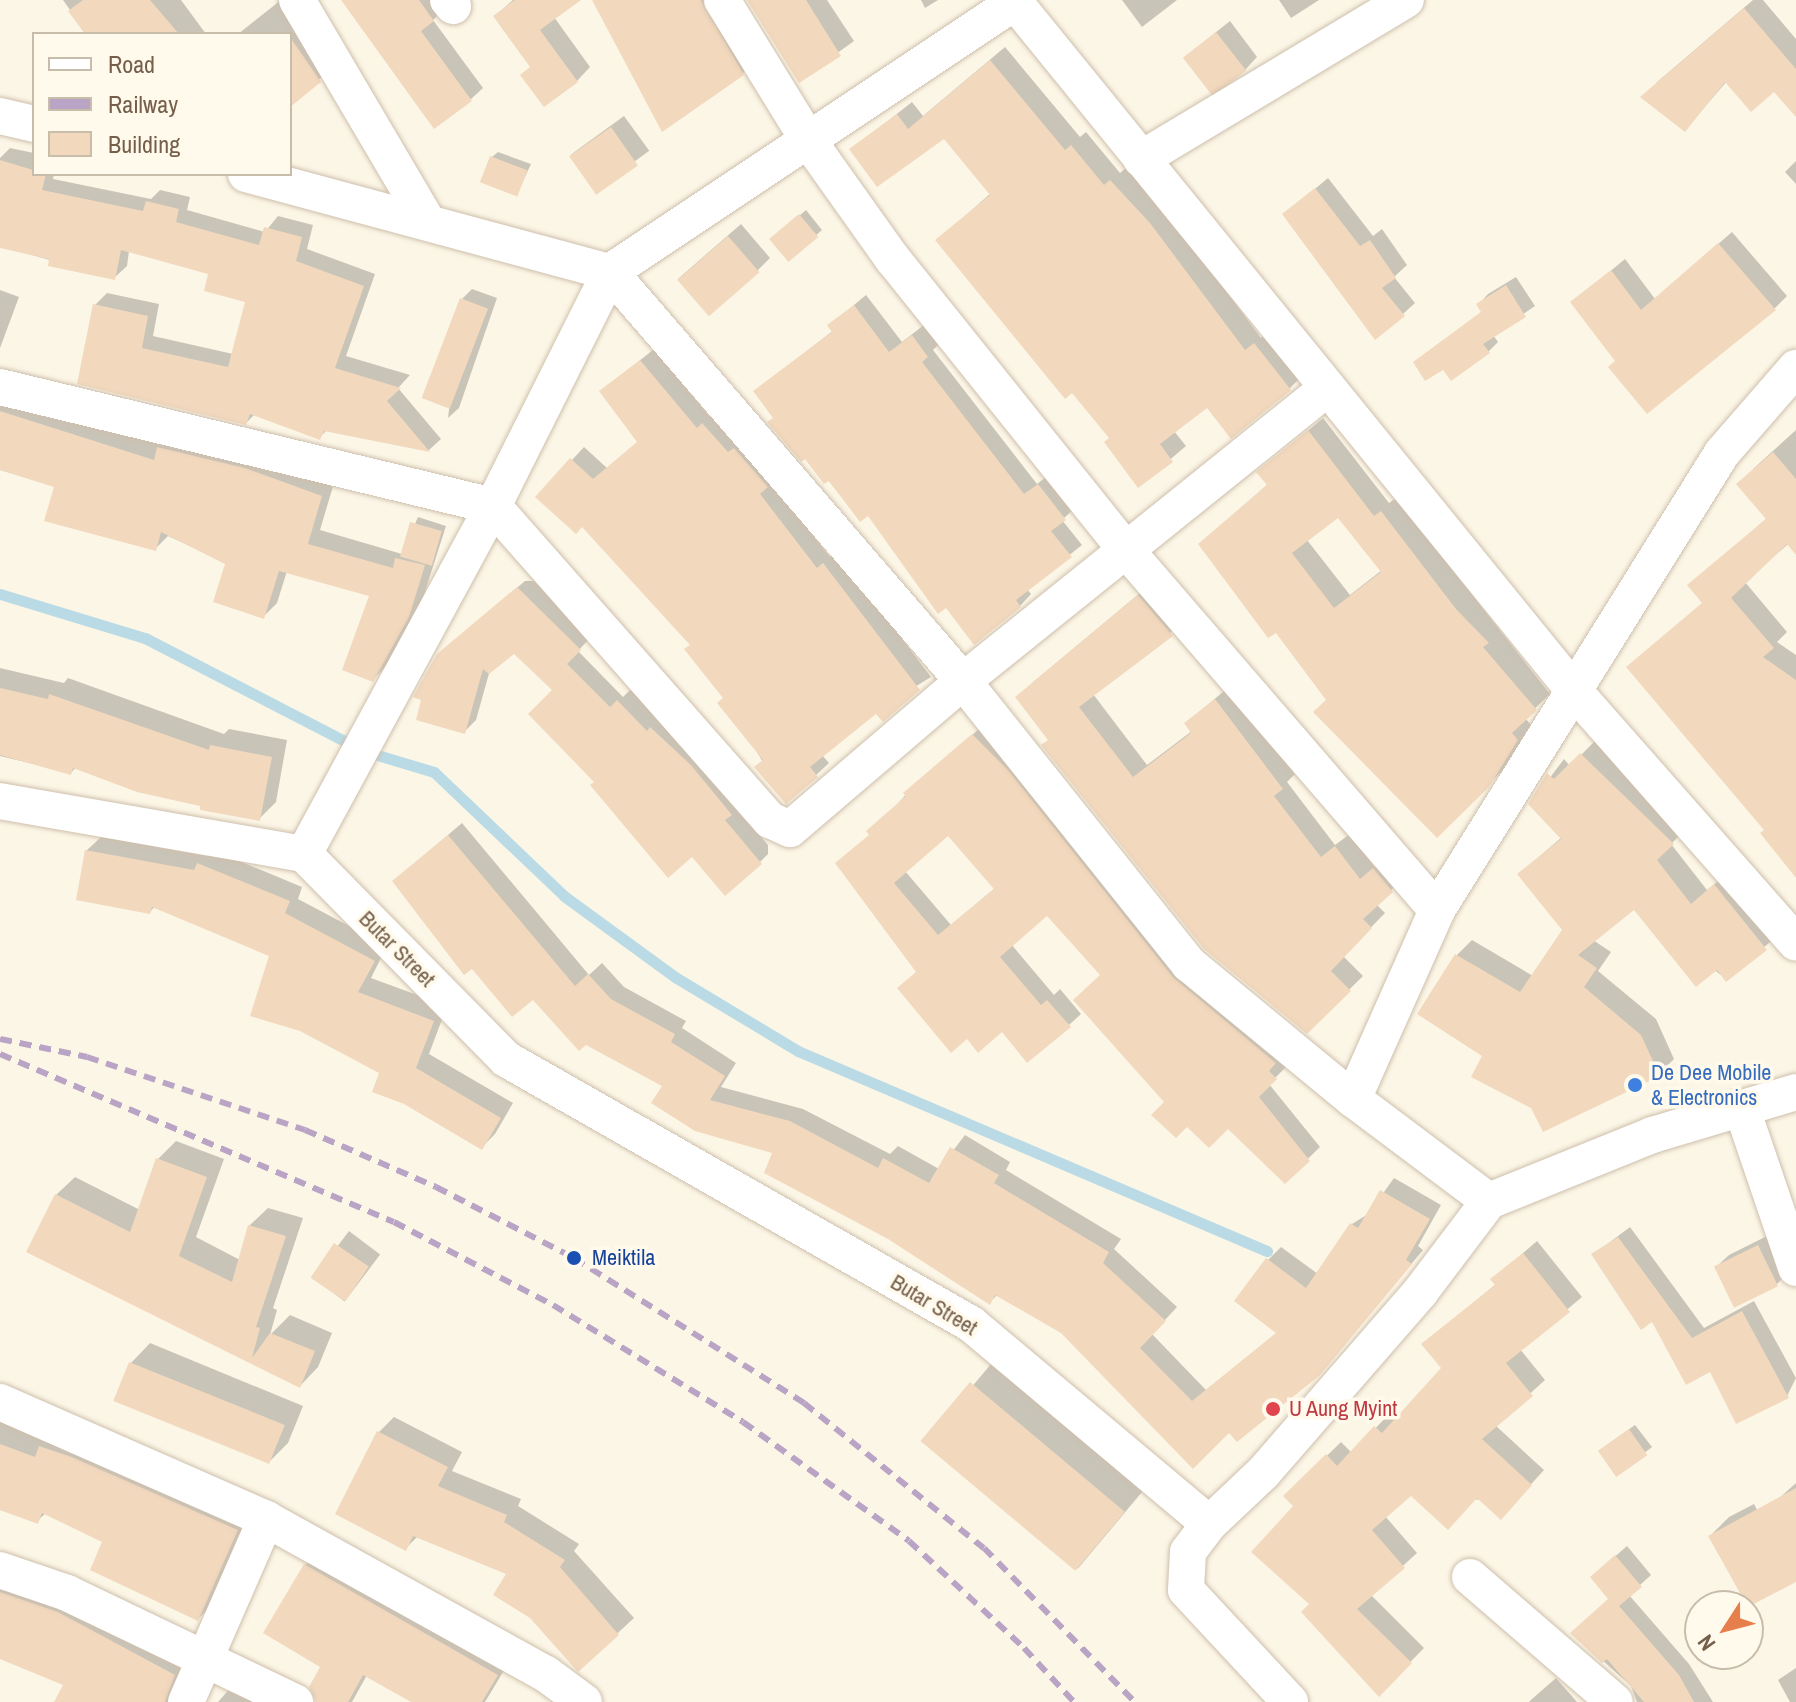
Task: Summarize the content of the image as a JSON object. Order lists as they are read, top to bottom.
{
  "streets": {
    "street": ["Butar Street"]
  },
  "places": ["De Dee Mobile & Electronics", "Meiktila", "U Aung Myint"],
  "legend": ["Road", "Railway", "Building"],
  "north": "bottom left"
}
